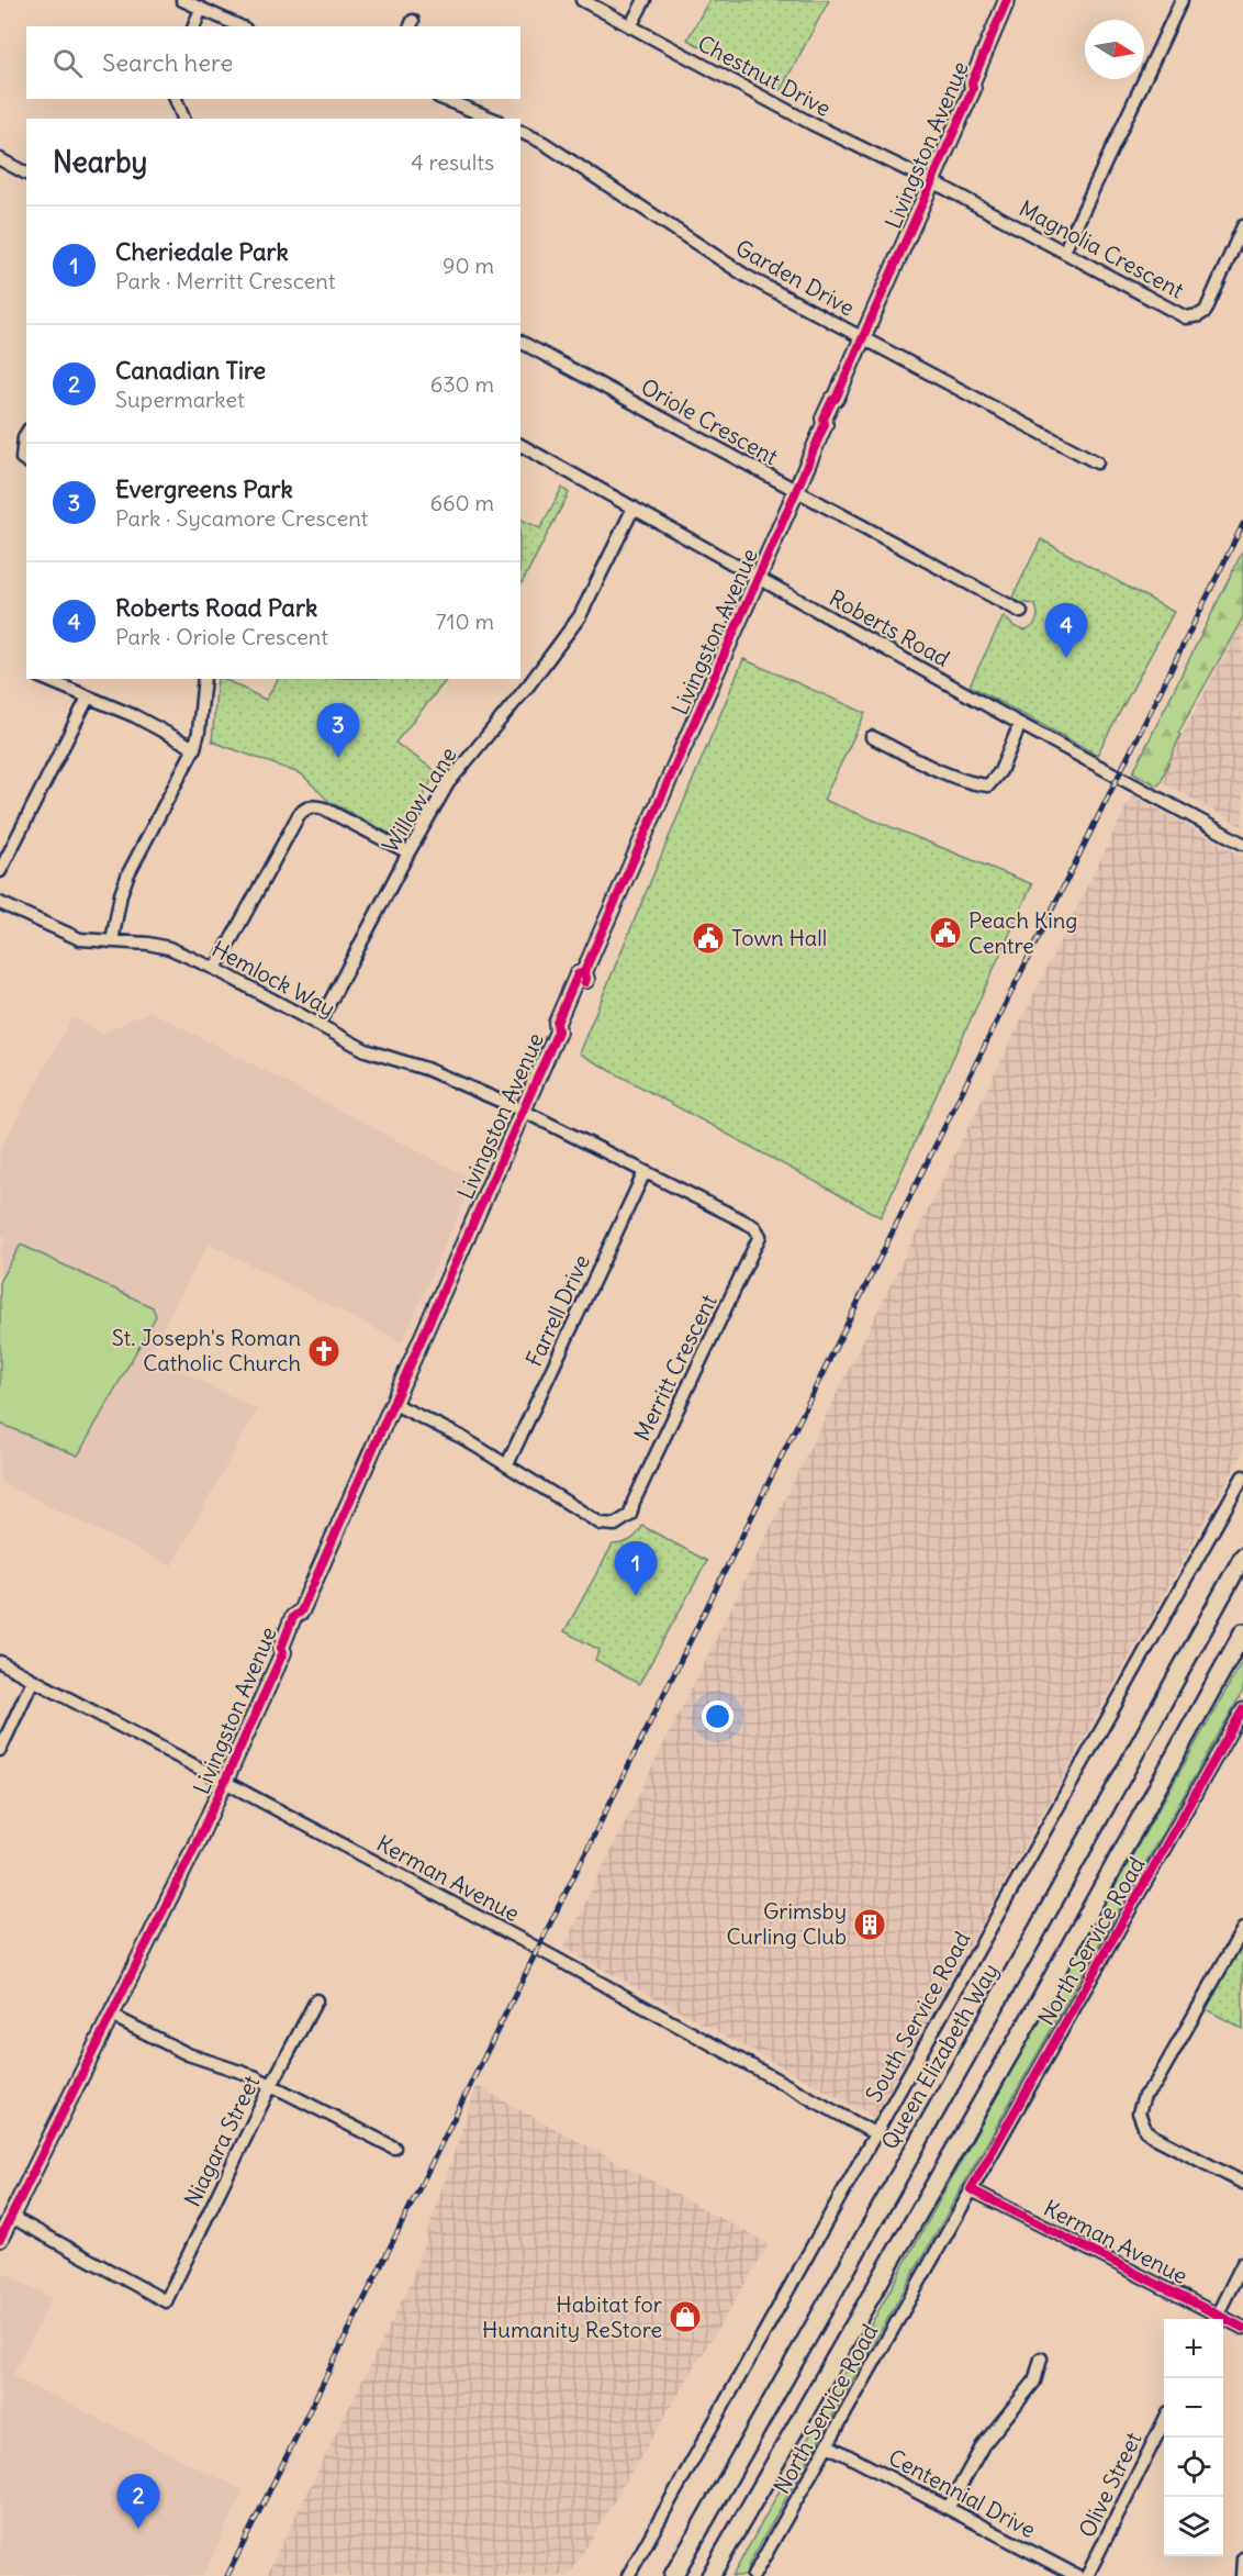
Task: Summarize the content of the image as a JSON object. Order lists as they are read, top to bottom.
{
  "streets": {
    "highway": ["Queen Elizabeth Way"],
    "main road": ["Livingston Avenue"],
    "street": [
      "Chestnut Drive",
      "Magnolia Crescent",
      "Garden Drive",
      "Oriole Crescent",
      "Roberts Road",
      "Willow Lane",
      "Hemlock Way",
      "Farrell Drive",
      "Merritt Crescent",
      "Kerman Avenue",
      "North Service Road",
      "South Service Road",
      "Niagara Street",
      "Olive Street",
      "Centennial Drive"
    ]
  },
  "crossings": [
    ["Chestnut Drive", "Livingston Avenue"],
    ["Chestnut Drive", "Magnolia Crescent"],
    ["Livingston Avenue", "Magnolia Crescent"],
    ["Livingston Avenue", "Garden Drive"],
    ["Livingston Avenue", "Oriole Crescent"],
    ["Livingston Avenue", "Roberts Road"],
    ["Livingston Avenue", "Hemlock Way"],
    ["Livingston Avenue", "Merritt Crescent"],
    ["Livingston Avenue", "Kerman Avenue"],
    ["Livingston Avenue", "Niagara Street"],
    ["Roberts Road", "Willow Lane"],
    ["Willow Lane", "Hemlock Way"],
    ["Hemlock Way", "Merritt Crescent"],
    ["Farrell Drive", "Merritt Crescent"],
    ["Kerman Avenue", "North Service Road"],
    ["Kerman Avenue", "South Service Road"],
    ["North Service Road", "Centennial Drive"]
  ],
  "places": {
    "public building": ["Peach King Centre", "Town Hall"],
    "church": ["St. Joseph's Roman Catholic Church"],
    "building": ["Grimsby Curling Club"],
    "shop": ["Habitat for Humanity ReStore"]
  },
  "north": "right",
  "page": {
    "search": "Search here",
    "heading": ["Nearby", "4 results"],
    "list": [
      {
        "mark": "1",
        "name": "Cheriedale Park",
        "note": "Park · Merritt Crescent",
        "value": "90 m"
      },
      {
        "mark": "2",
        "name": "Canadian Tire",
        "note": "Supermarket",
        "value": "630 m"
      },
      {
        "mark": "3",
        "name": "Evergreens Park",
        "note": "Park · Sycamore Crescent",
        "value": "660 m"
      },
      {
        "mark": "4",
        "name": "Roberts Road Park",
        "note": "Park · Oriole Crescent",
        "value": "710 m"
      }
    ],
    "pins": [
      "4",
      "3",
      "1",
      "2"
    ],
    "map_buttons": ["+", "−"]
  }
}
